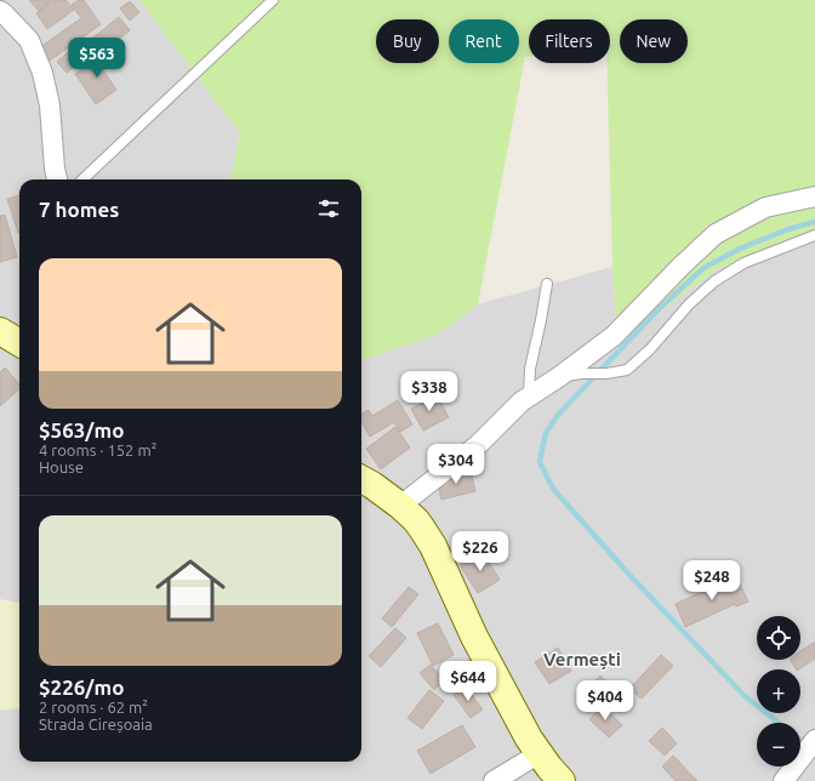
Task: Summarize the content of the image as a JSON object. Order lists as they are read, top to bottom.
{
  "districts": ["Vermești"],
  "page": {
    "chip": [
      "Buy",
      "Rent",
      "Filters",
      "New"
    ],
    "price": [
      "$563",
      "$338",
      "$304",
      "$226",
      "$248",
      "$644",
      "$404"
    ],
    "heading": "7 homes",
    "list": [
      {
        "name": "$563/mo",
        "note": "4 rooms · 152 m² · House"
      },
      {
        "name": "$226/mo",
        "note": "2 rooms · 62 m² · Strada Cireșoaia"
      }
    ],
    "map_buttons": ["+", "−"]
  }
}
